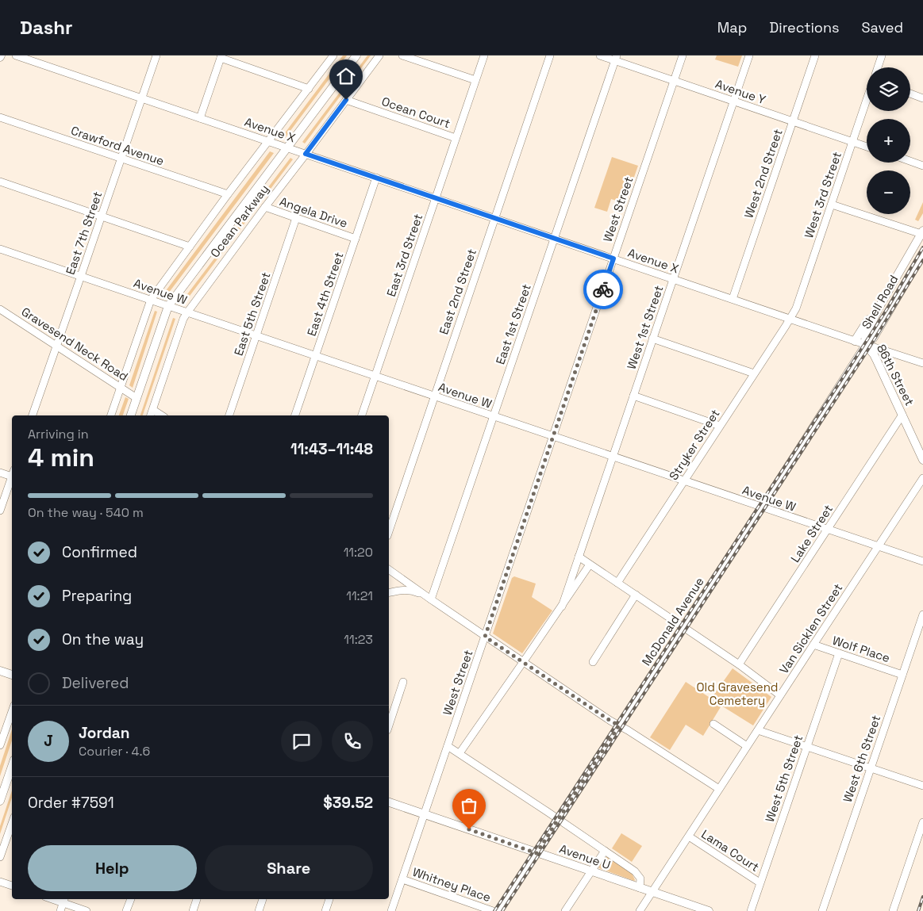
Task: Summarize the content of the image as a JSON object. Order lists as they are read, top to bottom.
{
  "streets": {
    "main road": [
      "Ocean Parkway",
      "Shell Road",
      "86th Street",
      "McDonald Avenue",
      "Avenue U"
    ],
    "street": [
      "Avenue Y",
      "Ocean Court",
      "Avenue X",
      "Crawford Avenue",
      "West 2nd Street",
      "West 3rd Street",
      "West Street",
      "Angela Drive",
      "East 7th Street",
      "East 3rd Street",
      "Avenue W",
      "East 2nd Street",
      "East 4th Street",
      "East 5th Street",
      "East 1st Street",
      "West 1st Street",
      "Gravesend Neck Road",
      "Stryker Street",
      "Lake Street",
      "Van Sicklen Street",
      "Wolf Place",
      "West 6th Street",
      "West 5th Street",
      "Lama Court",
      "Whitney Place"
    ]
  },
  "crossings": [
    ["Avenue Y", "West 2nd Street"],
    ["Avenue Y", "West 3rd Street"],
    ["Avenue Y", "West Street"],
    ["Avenue Y", "East 1st Street"],
    ["Avenue Y", "West 1st Street"],
    ["Ocean Court", "Ocean Parkway"],
    ["Ocean Court", "East 3rd Street"],
    ["Avenue X", "West 2nd Street"],
    ["Avenue X", "West 3rd Street"],
    ["Avenue X", "West Street"],
    ["Avenue X", "Ocean Parkway"],
    ["Avenue X", "East 7th Street"],
    ["Avenue X", "East 3rd Street"],
    ["Avenue X", "East 2nd Street"],
    ["Avenue X", "East 4th Street"],
    ["Avenue X", "Shell Road"],
    ["Avenue X", "East 1st Street"],
    ["Avenue X", "West 1st Street"],
    ["Avenue X", "86th Street"],
    ["Avenue X", "Stryker Street"],
    ["Avenue X", "McDonald Avenue"],
    ["Crawford Avenue", "Ocean Parkway"],
    ["Crawford Avenue", "East 7th Street"],
    ["West 3rd Street", "Stryker Street"],
    ["West Street", "Avenue W"],
    ["West Street", "Avenue U"],
    ["West Street", "Whitney Place"],
    ["Angela Drive", "Ocean Parkway"],
    ["Angela Drive", "East 4th Street"],
    ["Angela Drive", "East 5th Street"],
    ["Ocean Parkway", "Avenue W"],
    ["Ocean Parkway", "Gravesend Neck Road"],
    ["East 7th Street", "Avenue W"],
    ["East 7th Street", "Gravesend Neck Road"],
    ["East 3rd Street", "Avenue W"],
    ["Avenue W", "East 2nd Street"],
    ["Avenue W", "East 4th Street"],
    ["Avenue W", "East 5th Street"],
    ["Avenue W", "East 1st Street"],
    ["Avenue W", "West 1st Street"],
    ["Avenue W", "Stryker Street"],
    ["Avenue W", "Lake Street"],
    ["Avenue W", "McDonald Avenue"],
    ["Avenue W", "Van Sicklen Street"],
    ["Shell Road", "86th Street"],
    ["Shell Road", "McDonald Avenue"],
    ["86th Street", "Lake Street"],
    ["86th Street", "McDonald Avenue"],
    ["McDonald Avenue", "Avenue U"],
    ["Van Sicklen Street", "Wolf Place"],
    ["Van Sicklen Street", "Lama Court"],
    ["Van Sicklen Street", "Avenue U"],
    ["Wolf Place", "West 6th Street"],
    ["Wolf Place", "West 5th Street"],
    ["West 5th Street", "Lama Court"]
  ],
  "parks": ["Old Gravesend Cemetery"],
  "page": {
    "header": "Dashr",
    "nav": ["Map", "Directions", "Saved"],
    "map_buttons": ["+", "−"],
    "heading": ["4 min", "Arriving in", "11:43–11:48"],
    "panel": [
      "Jordan",
      "Courier · 4.6",
      "Order #7591",
      "$39.52"
    ],
    "bar": "On the way · 540 m",
    "list": [
      ["Confirmed", "11:20"],
      ["Preparing", "11:21"],
      ["On the way", "11:23"],
      "Delivered"
    ],
    "round": "J",
    "buttons": ["Help", "Share"]
  }
}
